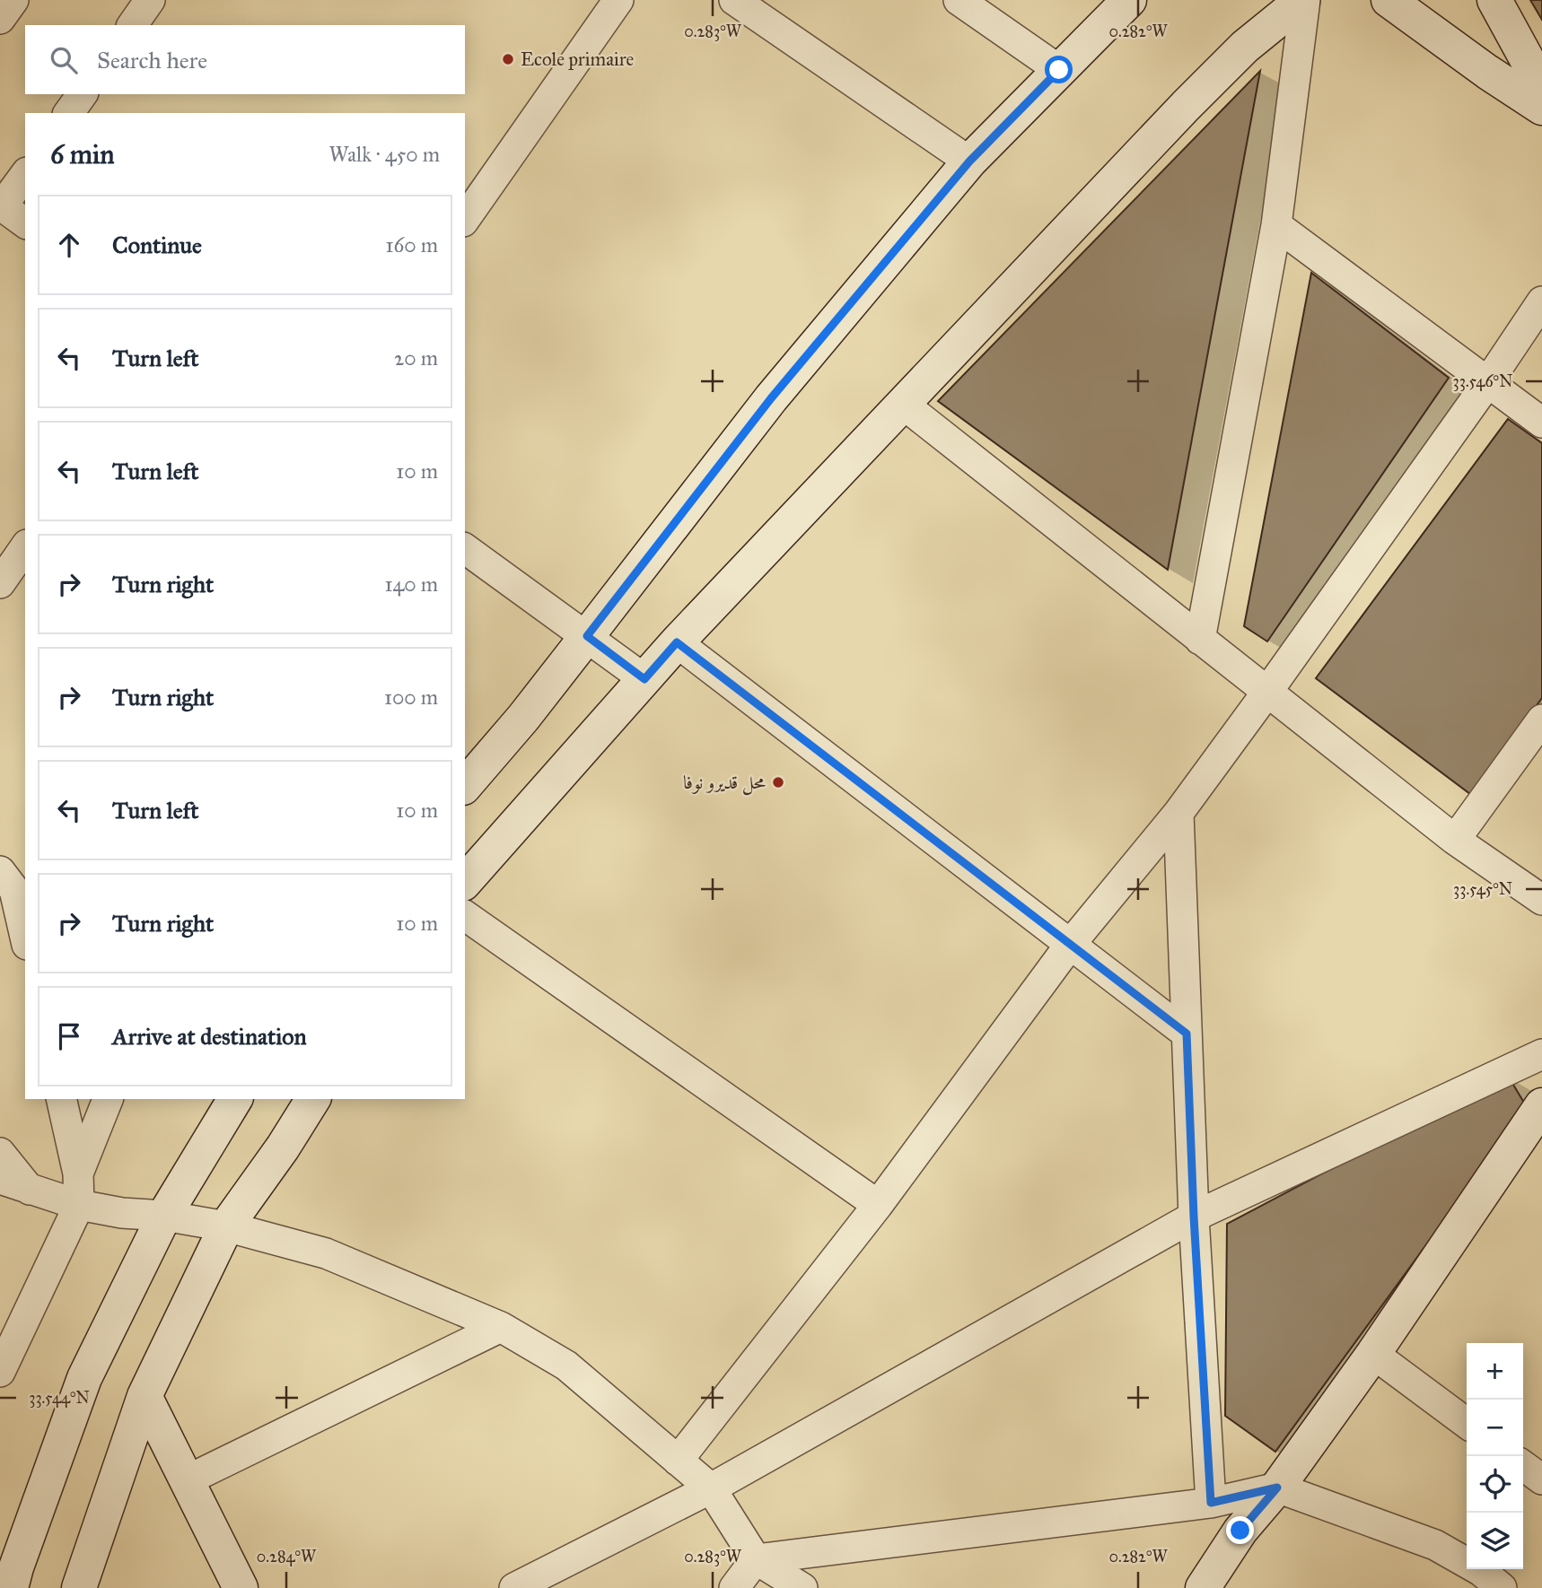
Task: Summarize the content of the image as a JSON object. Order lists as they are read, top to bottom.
{
  "places": ["Ecole primaire", "محل قديرو نوفا"],
  "page": {
    "search": "Search here",
    "heading": ["6 min", "Walk · 450 m"],
    "list": [
      ["Continue", "160 m"],
      ["Turn left", "20 m"],
      ["Turn left", "10 m"],
      ["Turn right", "140 m"],
      ["Turn right", "100 m"],
      ["Turn left", "10 m"],
      ["Turn right", "10 m"],
      "Arrive at destination"
    ],
    "map_buttons": ["+", "−"]
  },
  "coordinates": [
    "0.283°W",
    "0.282°W",
    "33.546°N",
    "33.545°N",
    "33.544°N",
    "0.284°W"
  ]
}
